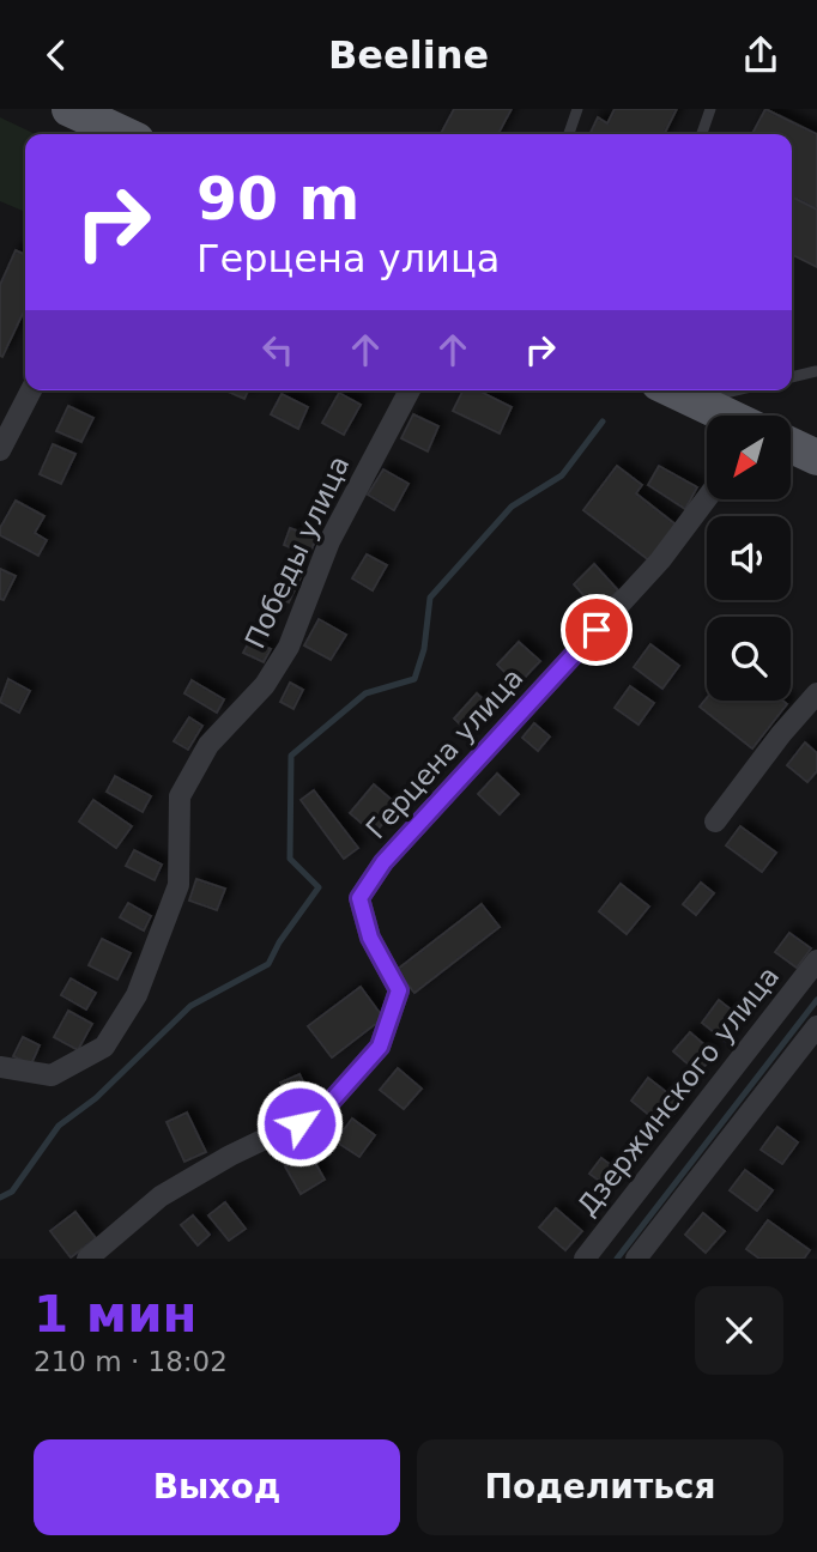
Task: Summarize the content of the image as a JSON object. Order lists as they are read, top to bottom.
{
  "streets": {
    "street": ["Победы улица", "Герцена улица", "Дзержинского улица"]
  },
  "north": "bottom left",
  "page": {
    "header": "Beeline",
    "turn": ["90 m", "Герцена улица"],
    "heading": ["1 мин", "210 m · 18:02"],
    "buttons": ["Выход", "Поделиться"]
  }
}
